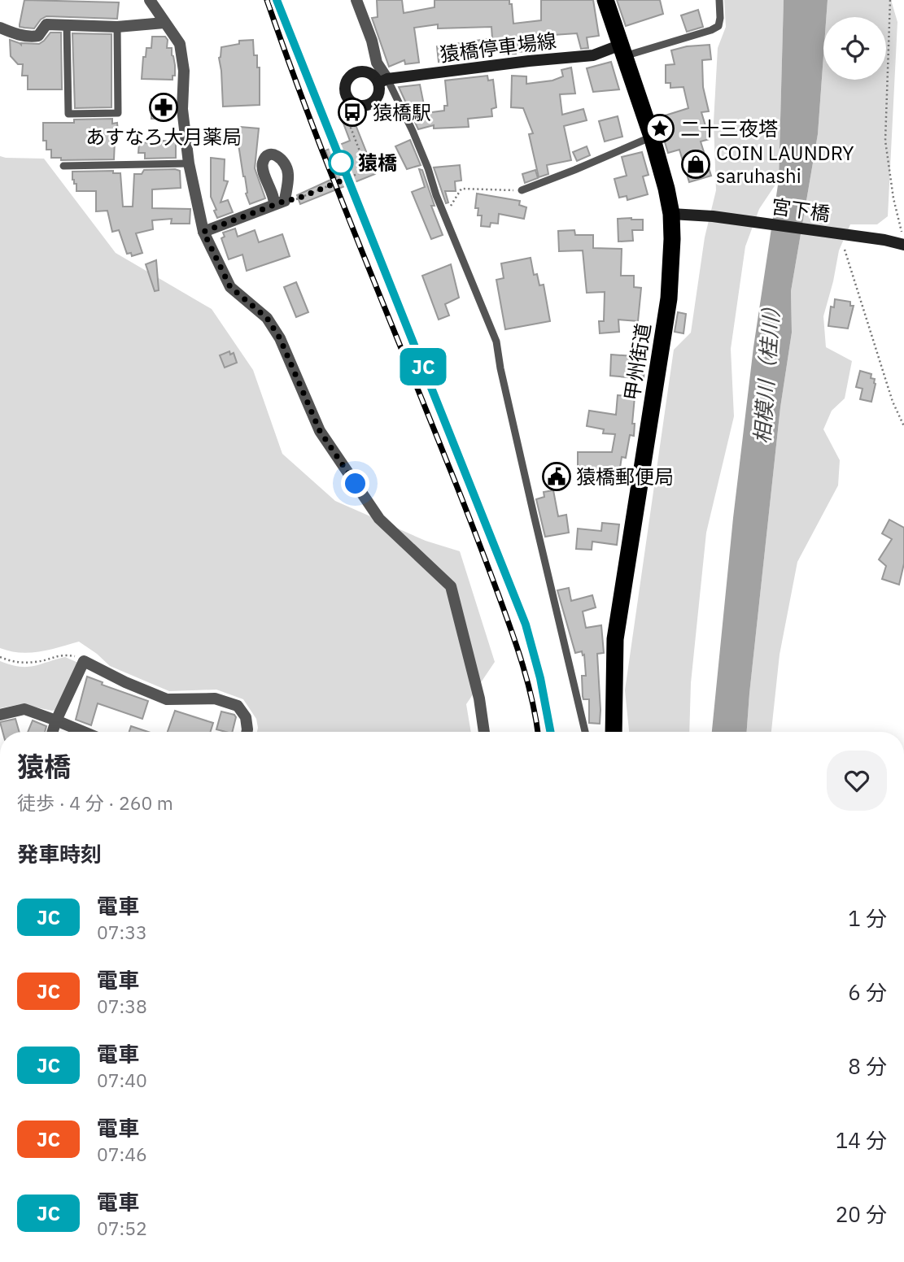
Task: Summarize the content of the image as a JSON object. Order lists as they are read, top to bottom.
{
  "streets": {
    "highway": ["甲州街道"],
    "main road": ["猿橋停車場線", "宮下橋"]
  },
  "crossings": [
    ["猿橋停車場線", "甲州街道"],
    ["宮下橋", "甲州街道"]
  ],
  "water": ["相模川（桂川）"],
  "places": {
    "pharmacy": ["あすなろ大月薬局"],
    "bus stop": ["猿橋駅"],
    "place": ["二十三夜塔"],
    "other": ["猿橋"],
    "shop": ["COIN LAUNDRY saruhashi"],
    "public building": ["猿橋郵便局"]
  },
  "page": {
    "on_map": "JC",
    "heading": [
      ["猿橋", "徒歩 · 4 分 · 260 m"],
      "発車時刻"
    ],
    "list": [
      {
        "mark": "JC",
        "name": "電車",
        "note": "07:33",
        "value": "1 分"
      },
      {
        "mark": "JC",
        "name": "電車",
        "note": "07:38",
        "value": "6 分"
      },
      {
        "mark": "JC",
        "name": "電車",
        "note": "07:40",
        "value": "8 分"
      },
      {
        "mark": "JC",
        "name": "電車",
        "note": "07:46",
        "value": "14 分"
      },
      {
        "mark": "JC",
        "name": "電車",
        "note": "07:52",
        "value": "20 分"
      }
    ]
  }
}
